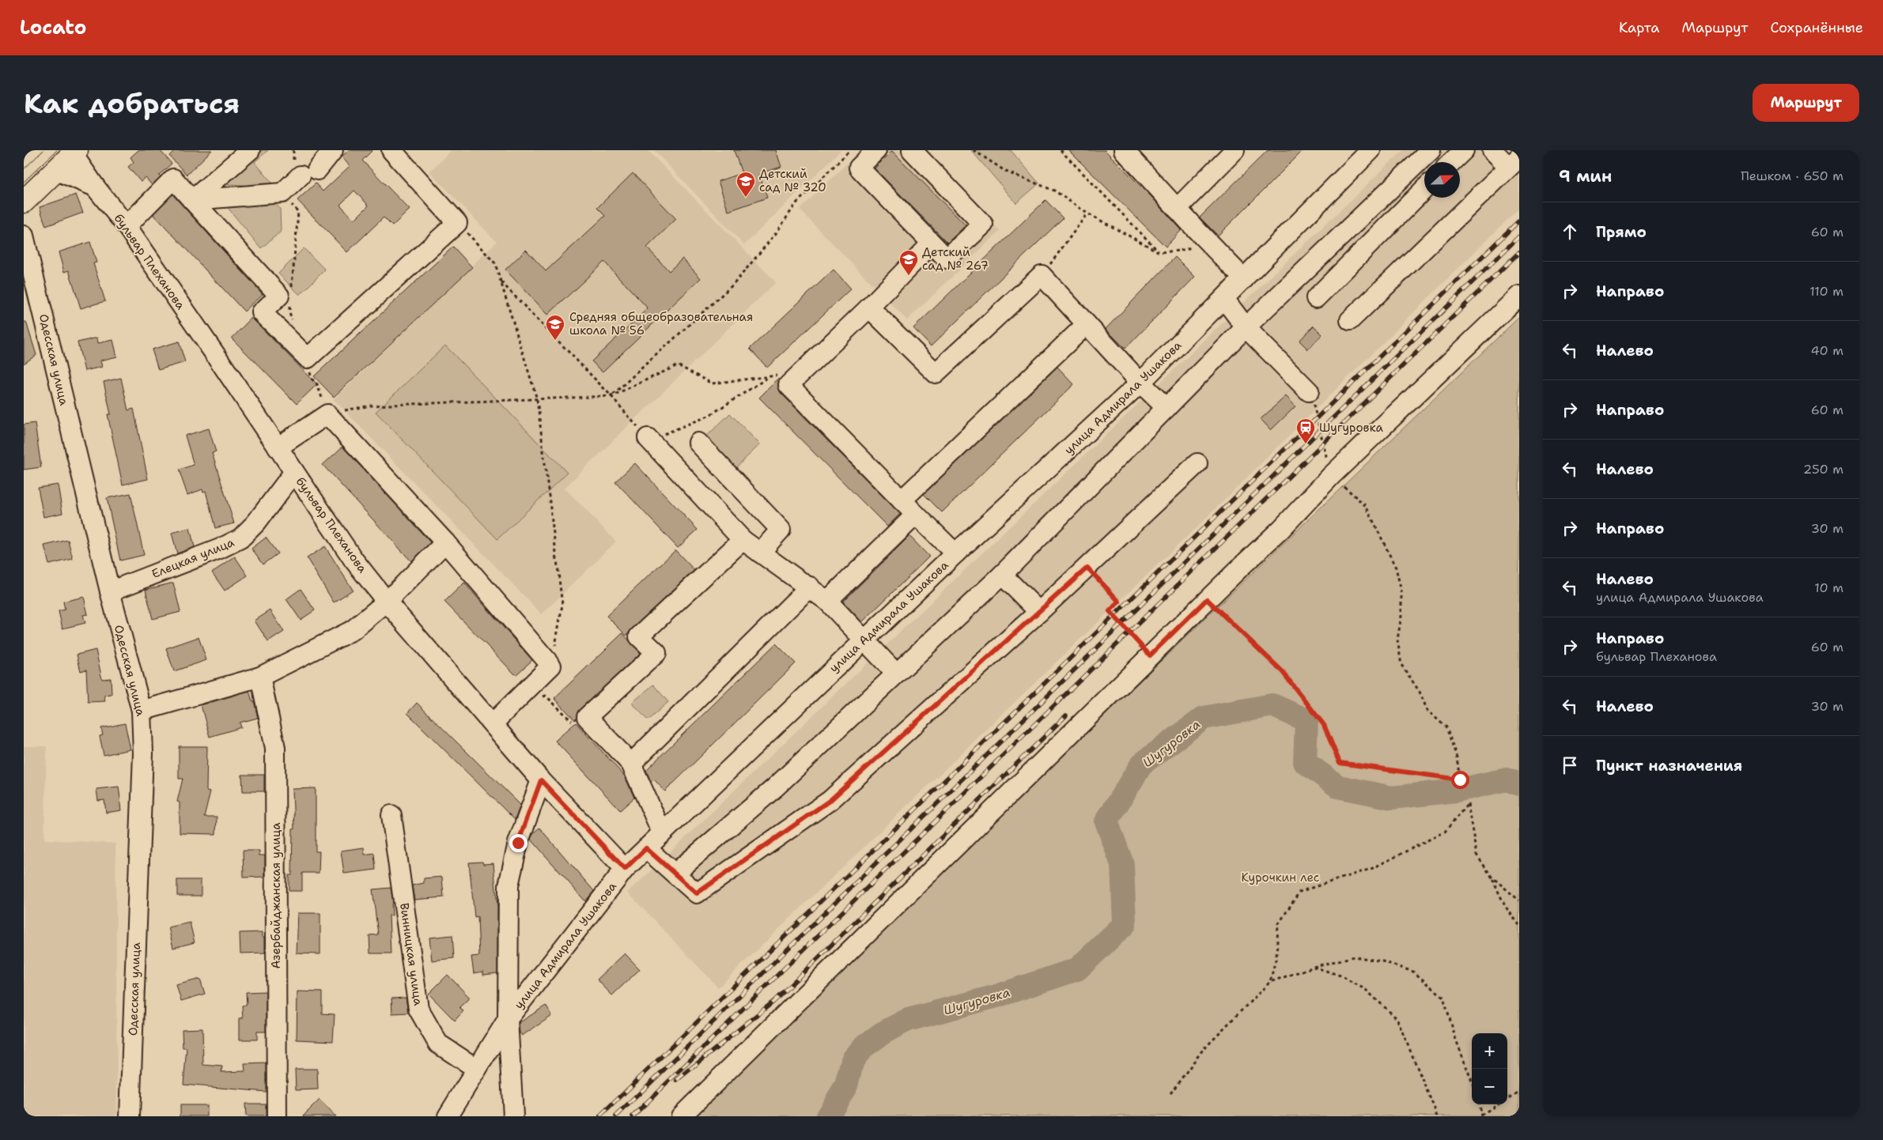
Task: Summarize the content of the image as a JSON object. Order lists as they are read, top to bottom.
{
  "streets": {
    "street": [
      "бульвар Плеханова",
      "Одесская улица",
      "улица Адмирала Ушакова",
      "Елецкая улица",
      "Азербайджанская улица",
      "Винницкая улица"
    ]
  },
  "crossings": [
    ["бульвар Плеханова", "улица Адмирала Ушакова"],
    ["бульвар Плеханова", "Елецкая улица"],
    ["Одесская улица", "Елецкая улица"],
    ["улица Адмирала Ушакова", "Винницкая улица"]
  ],
  "water": ["Шугуровка"],
  "parks": ["Курочкин лес"],
  "places": {
    "school or university": ["Детский сад № 320", "Детский сад № 267", "Средняя общеобразовательная школа № 56"],
    "station": ["Шугуровка"]
  },
  "north": "right",
  "page": {
    "header": "Locato",
    "nav": ["Карта", "Маршрут", "Сохранённые"],
    "buttons": "Маршрут",
    "title": "Как добраться",
    "heading": ["9 мин", "Пешком · 650 m"],
    "list": [
      ["Прямо", "60 m"],
      ["Направо", "110 m"],
      ["Налево", "40 m"],
      ["Направо", "60 m"],
      ["Налево", "250 m"],
      ["Направо", "30 m"],
      ["Налево", "улица Адмирала Ушакова", "10 m"],
      ["Направо", "бульвар Плеханова", "60 m"],
      ["Налево", "30 m"],
      "Пункт назначения"
    ],
    "map_buttons": ["+", "−"]
  }
}
